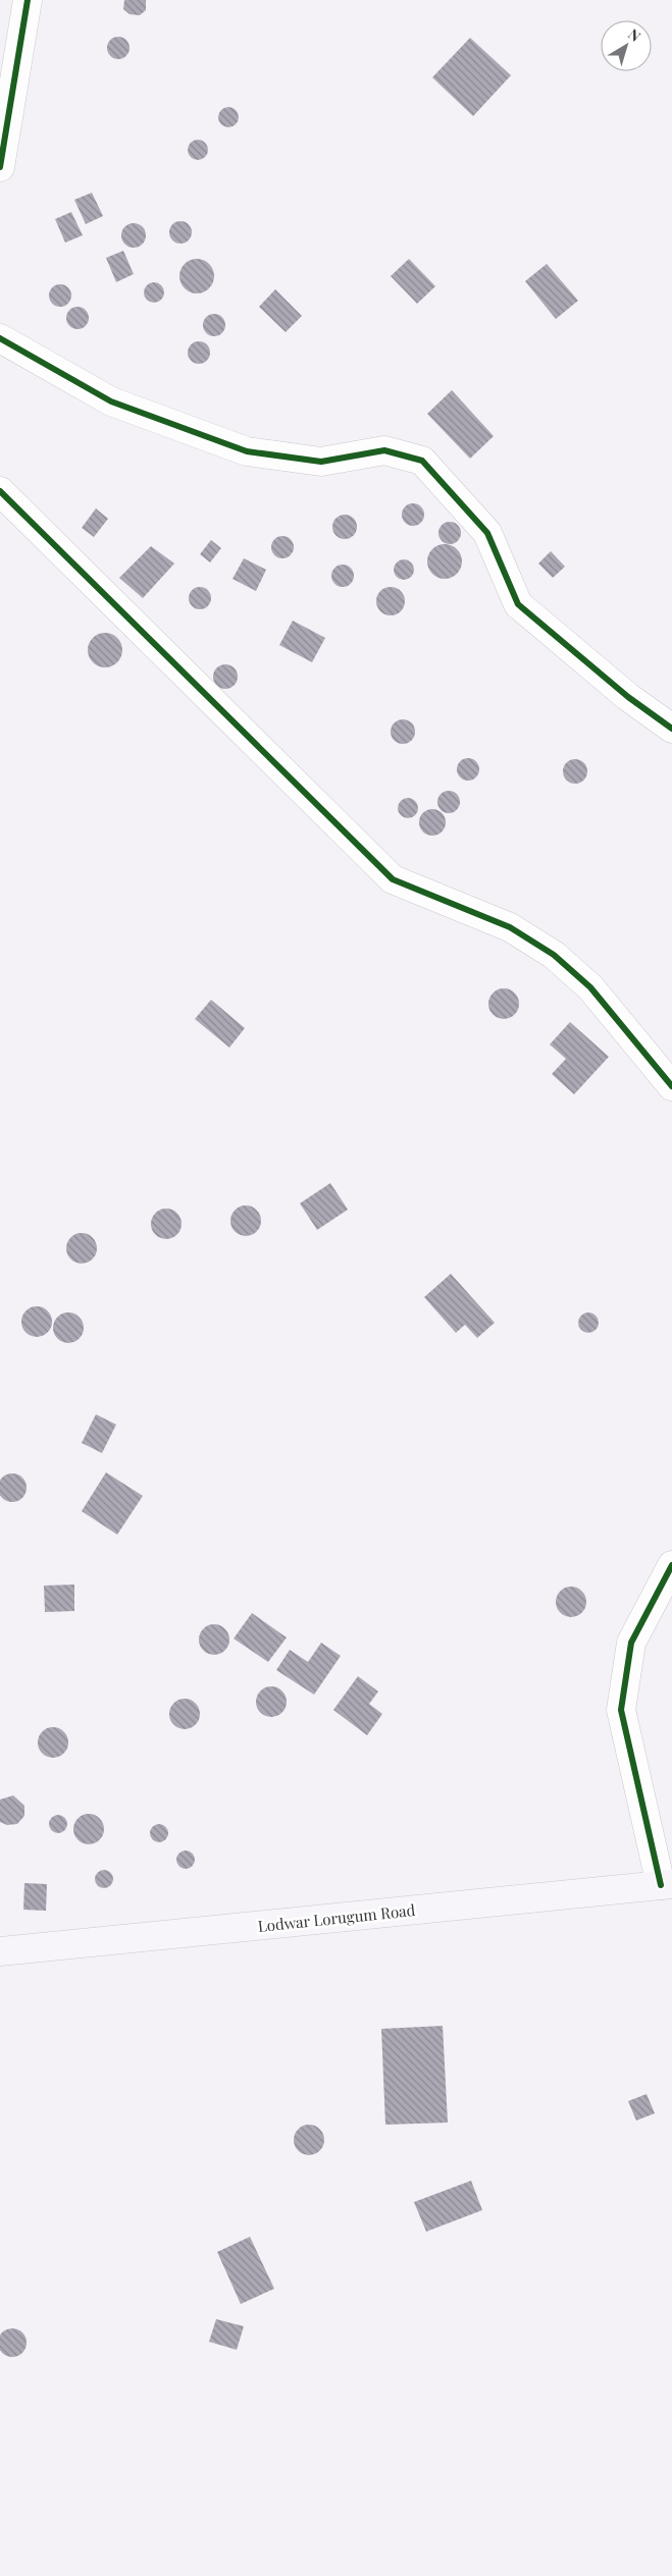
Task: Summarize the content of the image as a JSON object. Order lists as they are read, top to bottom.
{
  "streets": {
    "main road": ["Lodwar Lorugum Road"]
  },
  "north": "top right"
}
